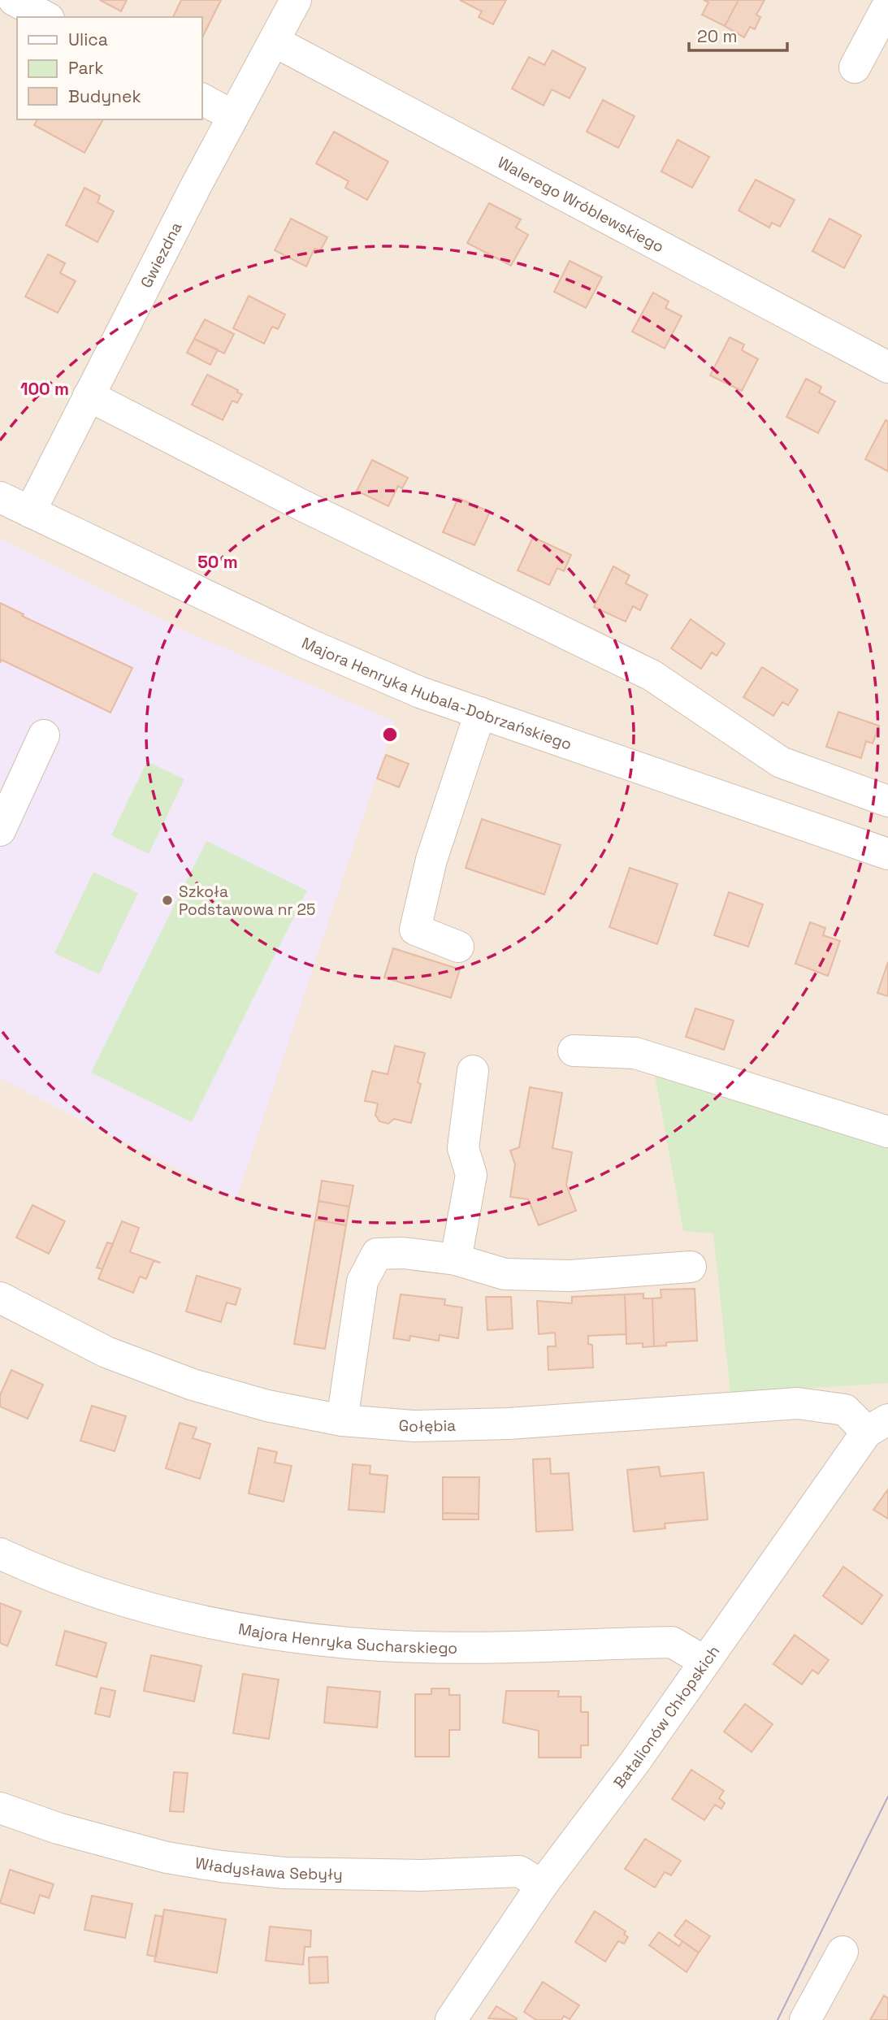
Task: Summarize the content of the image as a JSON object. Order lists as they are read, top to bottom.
{
  "streets": {
    "street": [
      "Walerego Wróblewskiego",
      "Gwiezdna",
      "Majora Henryka Hubala-Dobrzańskiego",
      "Gołębia",
      "Majora Henryka Sucharskiego",
      "Batalionów Chłopskich",
      "Władysława Sebyły"
    ]
  },
  "crossings": [
    ["Walerego Wróblewskiego", "Gwiezdna"],
    ["Gwiezdna", "Majora Henryka Hubala-Dobrzańskiego"],
    ["Gołębia", "Batalionów Chłopskich"],
    ["Majora Henryka Sucharskiego", "Batalionów Chłopskich"],
    ["Batalionów Chłopskich", "Władysława Sebyły"]
  ],
  "places": ["Szkoła Podstawowa nr 25"],
  "legend": ["Ulica", "Park", "Budynek"],
  "scale_bar": "20 m",
  "rings": ["100 m", "50 m"]
}
